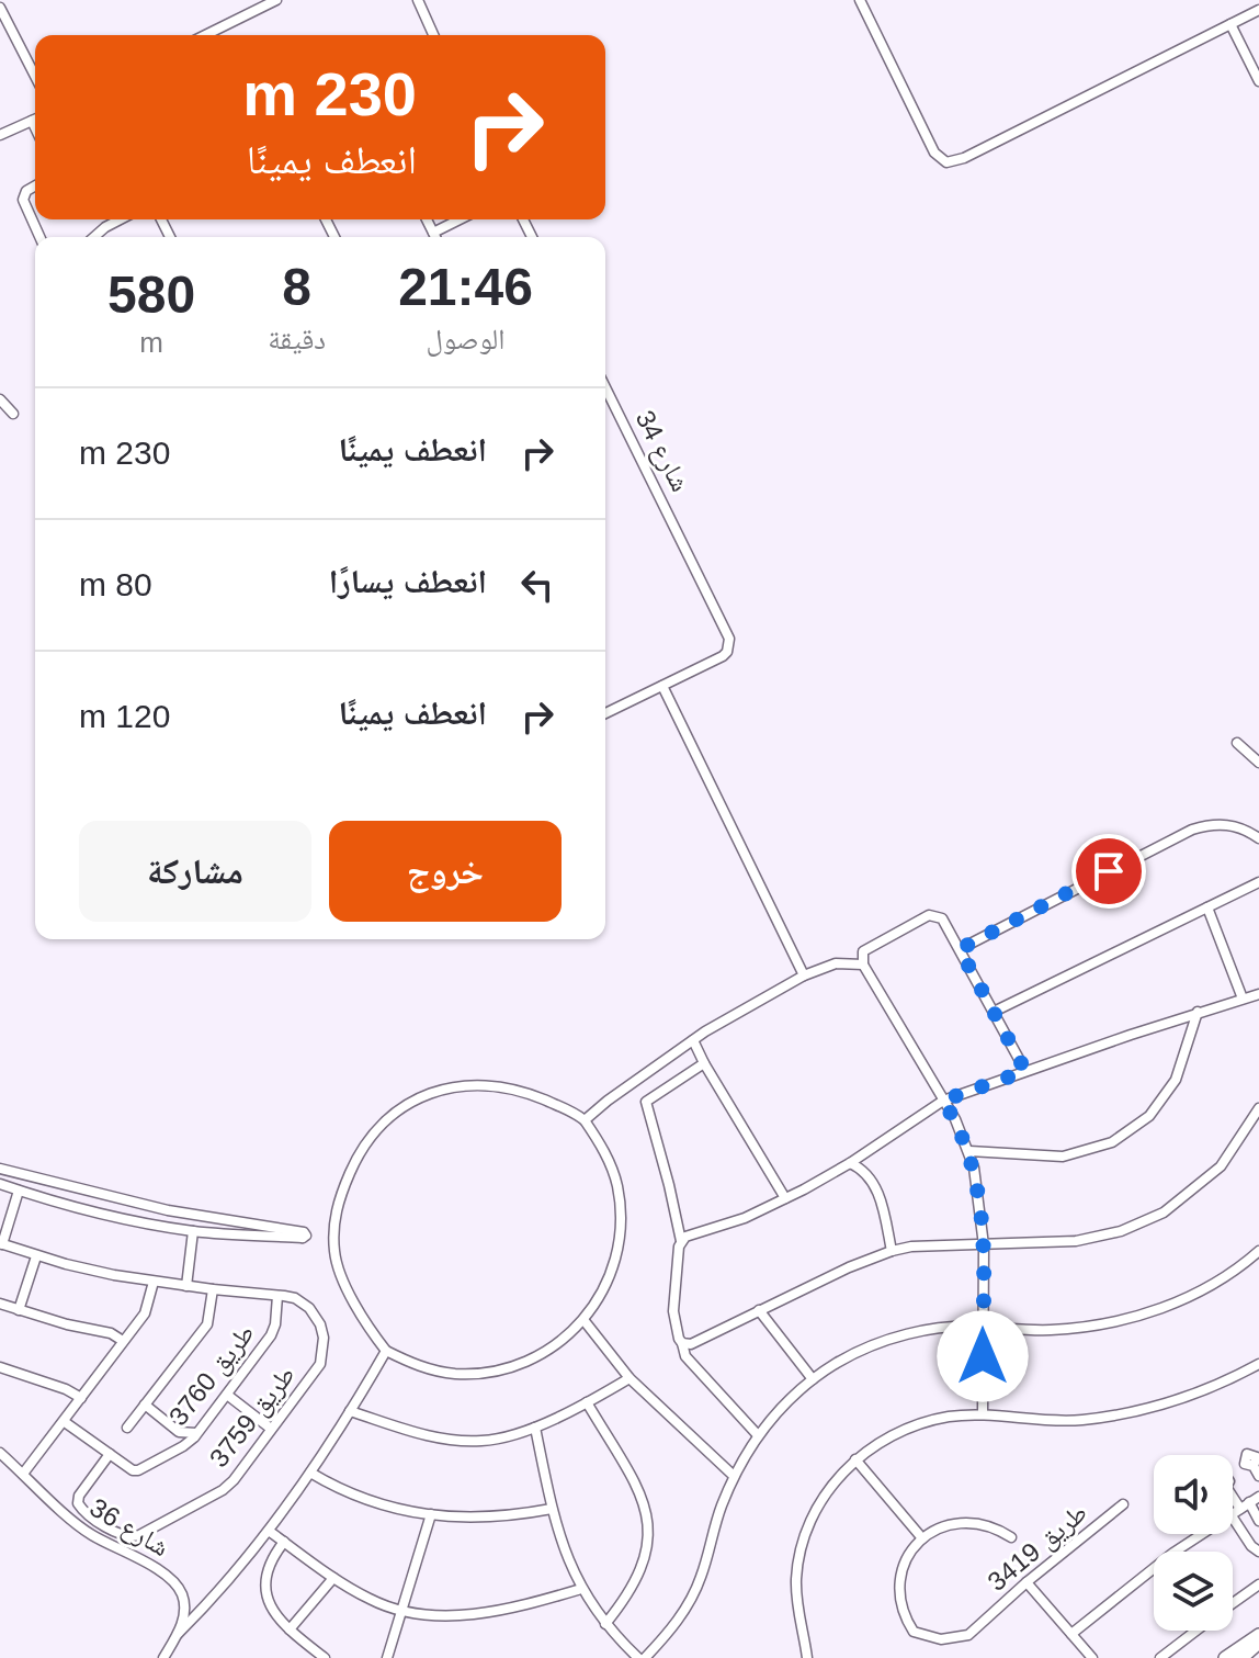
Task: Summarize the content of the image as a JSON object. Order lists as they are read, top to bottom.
{
  "streets": {
    "street": [
      "شارع 34",
      "طريق 3760",
      "طريق 3759",
      "شارع 36",
      "طريق 3419"
    ]
  },
  "crossings": [
    ["طريق 3760", "طريق 3759"]
  ],
  "page": {
    "turn": ["230 m", "انعطف يمينًا"],
    "eta": [
      "21:46",
      "الوصول",
      "8",
      "دقيقة",
      "580",
      "m"
    ],
    "list": [
      {
        "name": "انعطف يمينًا",
        "value": "230 m"
      },
      {
        "name": "انعطف يسارًا",
        "value": "80 m"
      },
      {
        "name": "انعطف يمينًا",
        "value": "120 m"
      }
    ],
    "buttons": ["خروج", "مشاركة"]
  }
}
